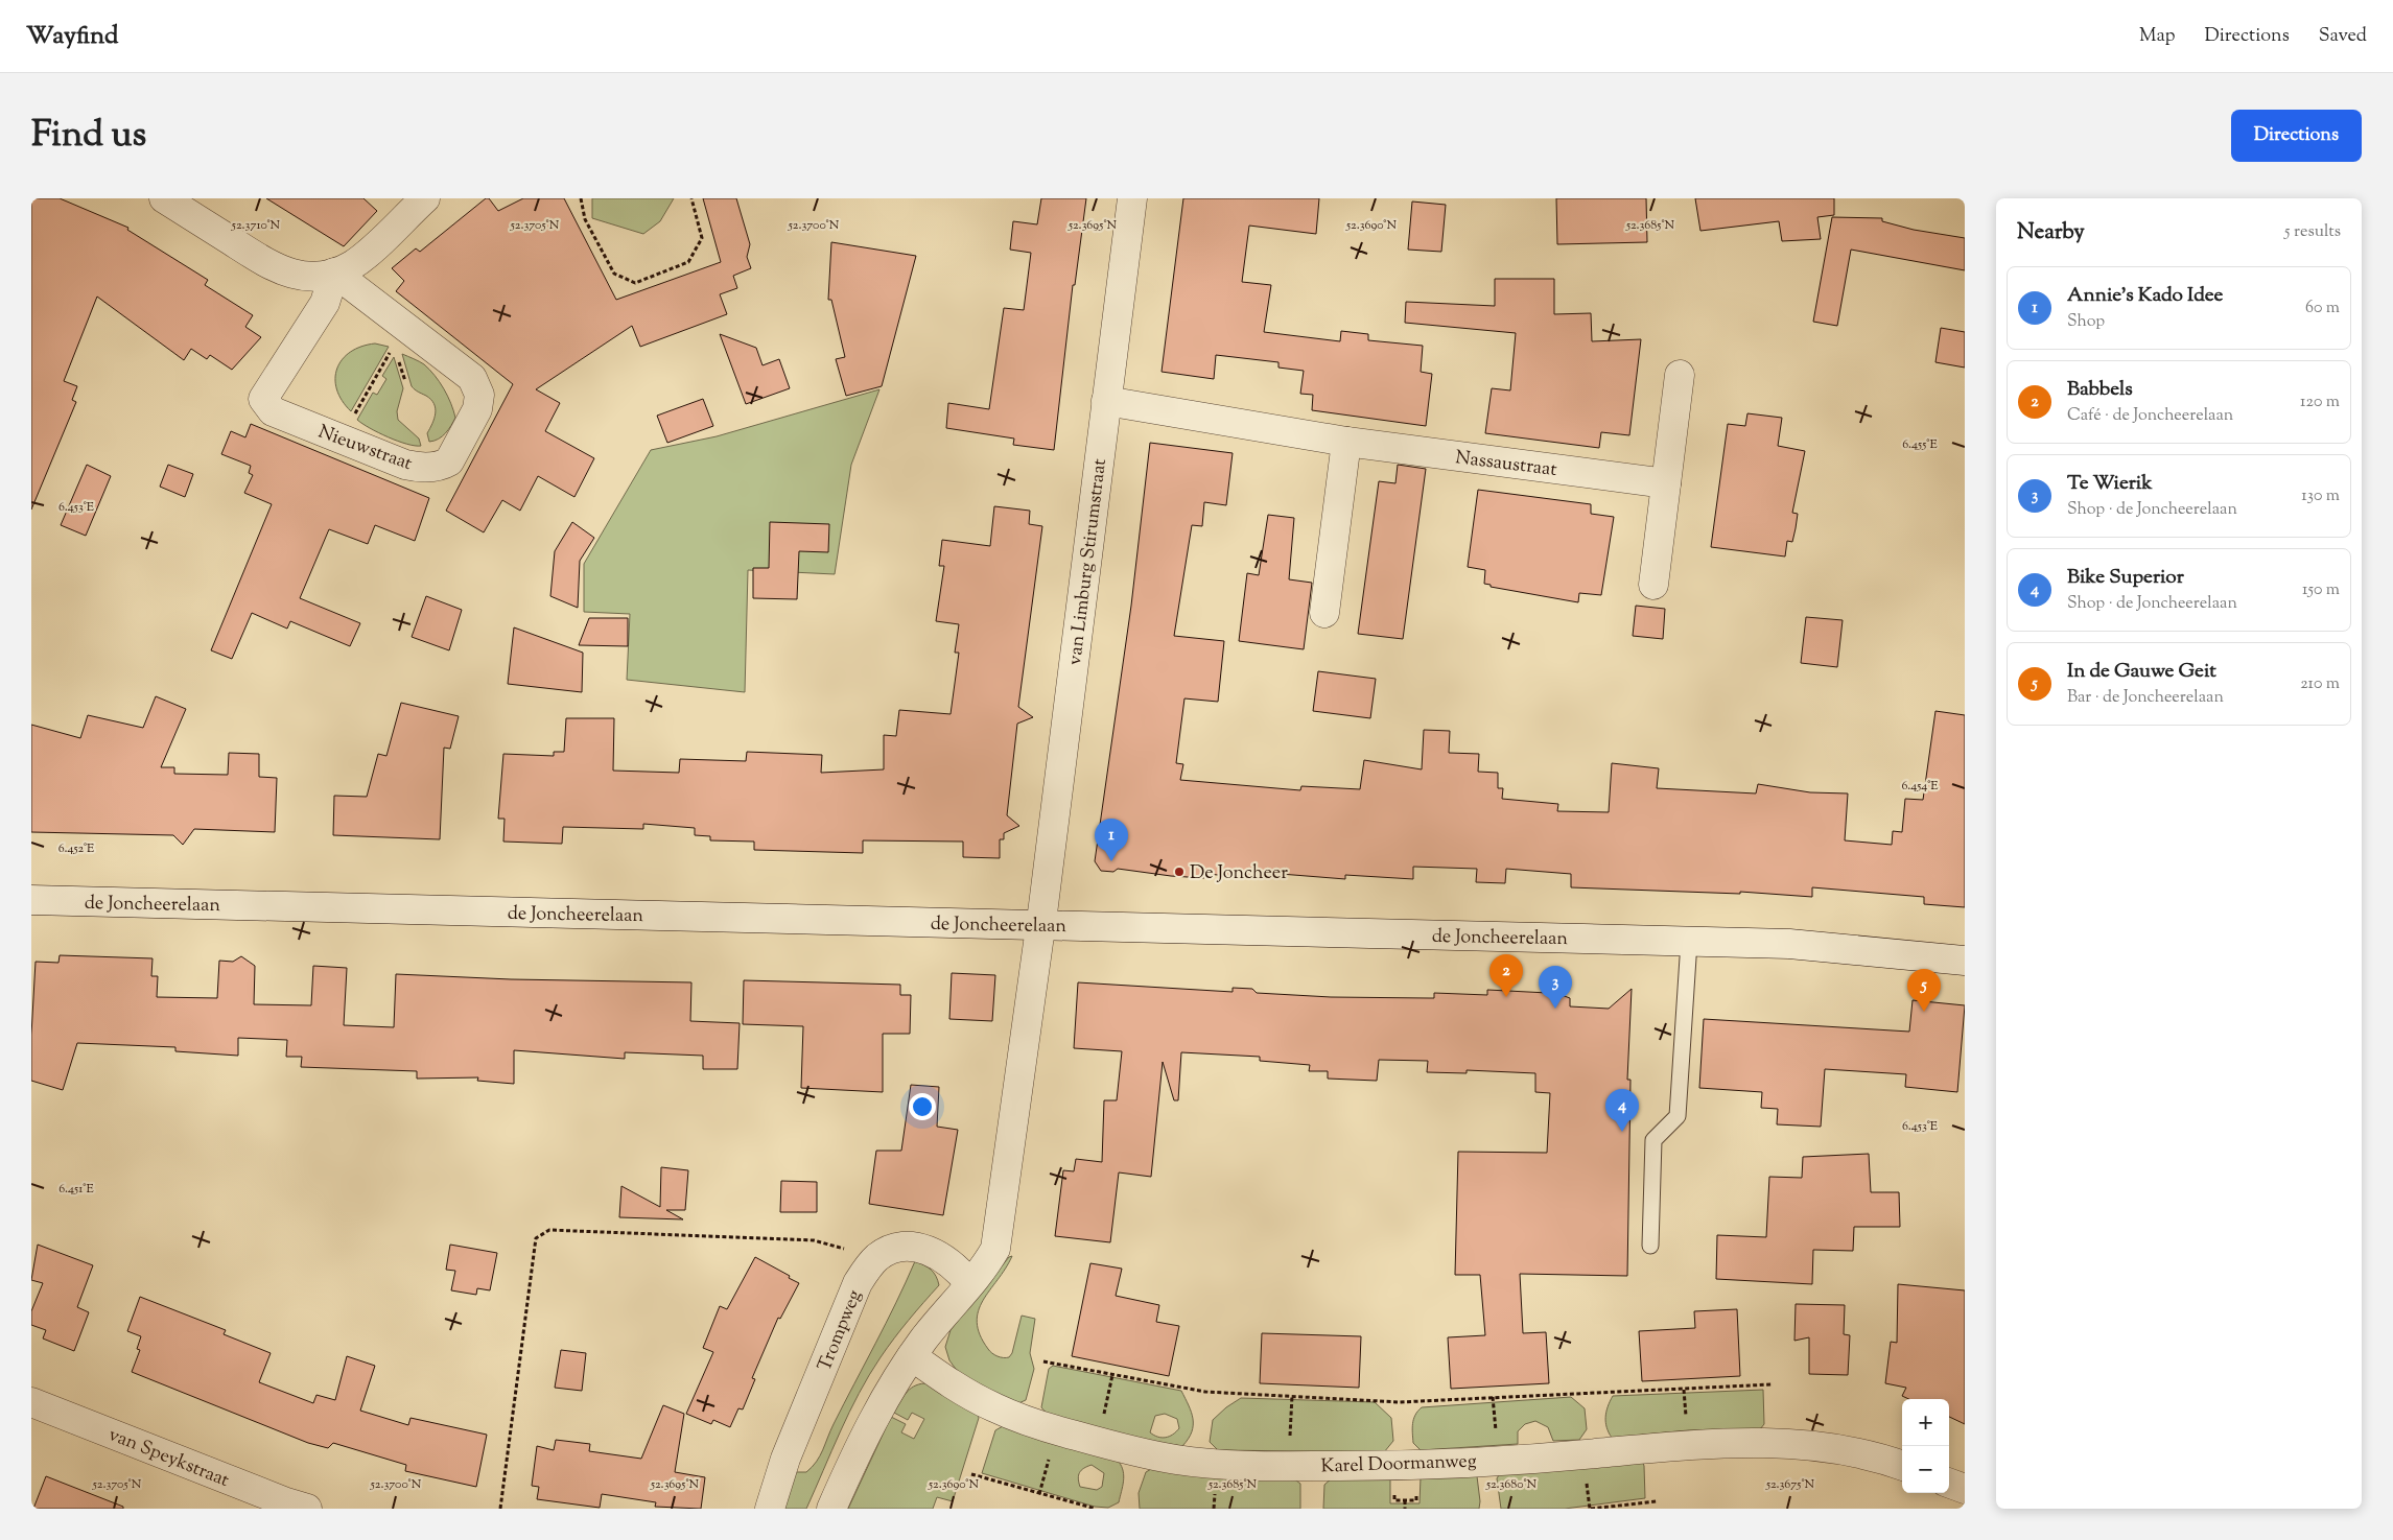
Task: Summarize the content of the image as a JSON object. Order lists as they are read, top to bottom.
{
  "streets": {
    "street": [
      "Nieuwstraat",
      "Nassaustraat",
      "van Limburg Stirumstraat",
      "de Joncheerelaan",
      "Trompweg",
      "van Speykstraat",
      "Karel Doormanweg"
    ]
  },
  "crossings": [
    ["Nassaustraat", "van Limburg Stirumstraat"],
    ["van Limburg Stirumstraat", "de Joncheerelaan"]
  ],
  "places": ["De Joncheer"],
  "page": {
    "header": "Wayfind",
    "nav": ["Map", "Directions", "Saved"],
    "title": "Find us",
    "buttons": "Directions",
    "heading": ["Nearby", "5 results"],
    "list": [
      {
        "mark": "1",
        "name": "Annie's Kado Idee",
        "note": "Shop",
        "value": "60 m"
      },
      {
        "mark": "2",
        "name": "Babbels",
        "note": "Café · de Joncheerelaan",
        "value": "120 m"
      },
      {
        "mark": "3",
        "name": "Te Wierik",
        "note": "Shop · de Joncheerelaan",
        "value": "130 m"
      },
      {
        "mark": "4",
        "name": "Bike Superior",
        "note": "Shop · de Joncheerelaan",
        "value": "150 m"
      },
      {
        "mark": "5",
        "name": "In de Gauwe Geit",
        "note": "Bar · de Joncheerelaan",
        "value": "210 m"
      }
    ],
    "pins": [
      "1",
      "2",
      "3",
      "5",
      "4"
    ],
    "map_buttons": ["+", "−"]
  },
  "coordinates": [
    "52.3710°N",
    "52.3705°N",
    "52.3700°N",
    "52.3695°N",
    "52.3690°N",
    "52.3685°N",
    "6.455°E",
    "6.453°E",
    "6.454°E",
    "6.452°E",
    "6.451°E",
    "52.3680°N",
    "52.3675°N"
  ]
}
